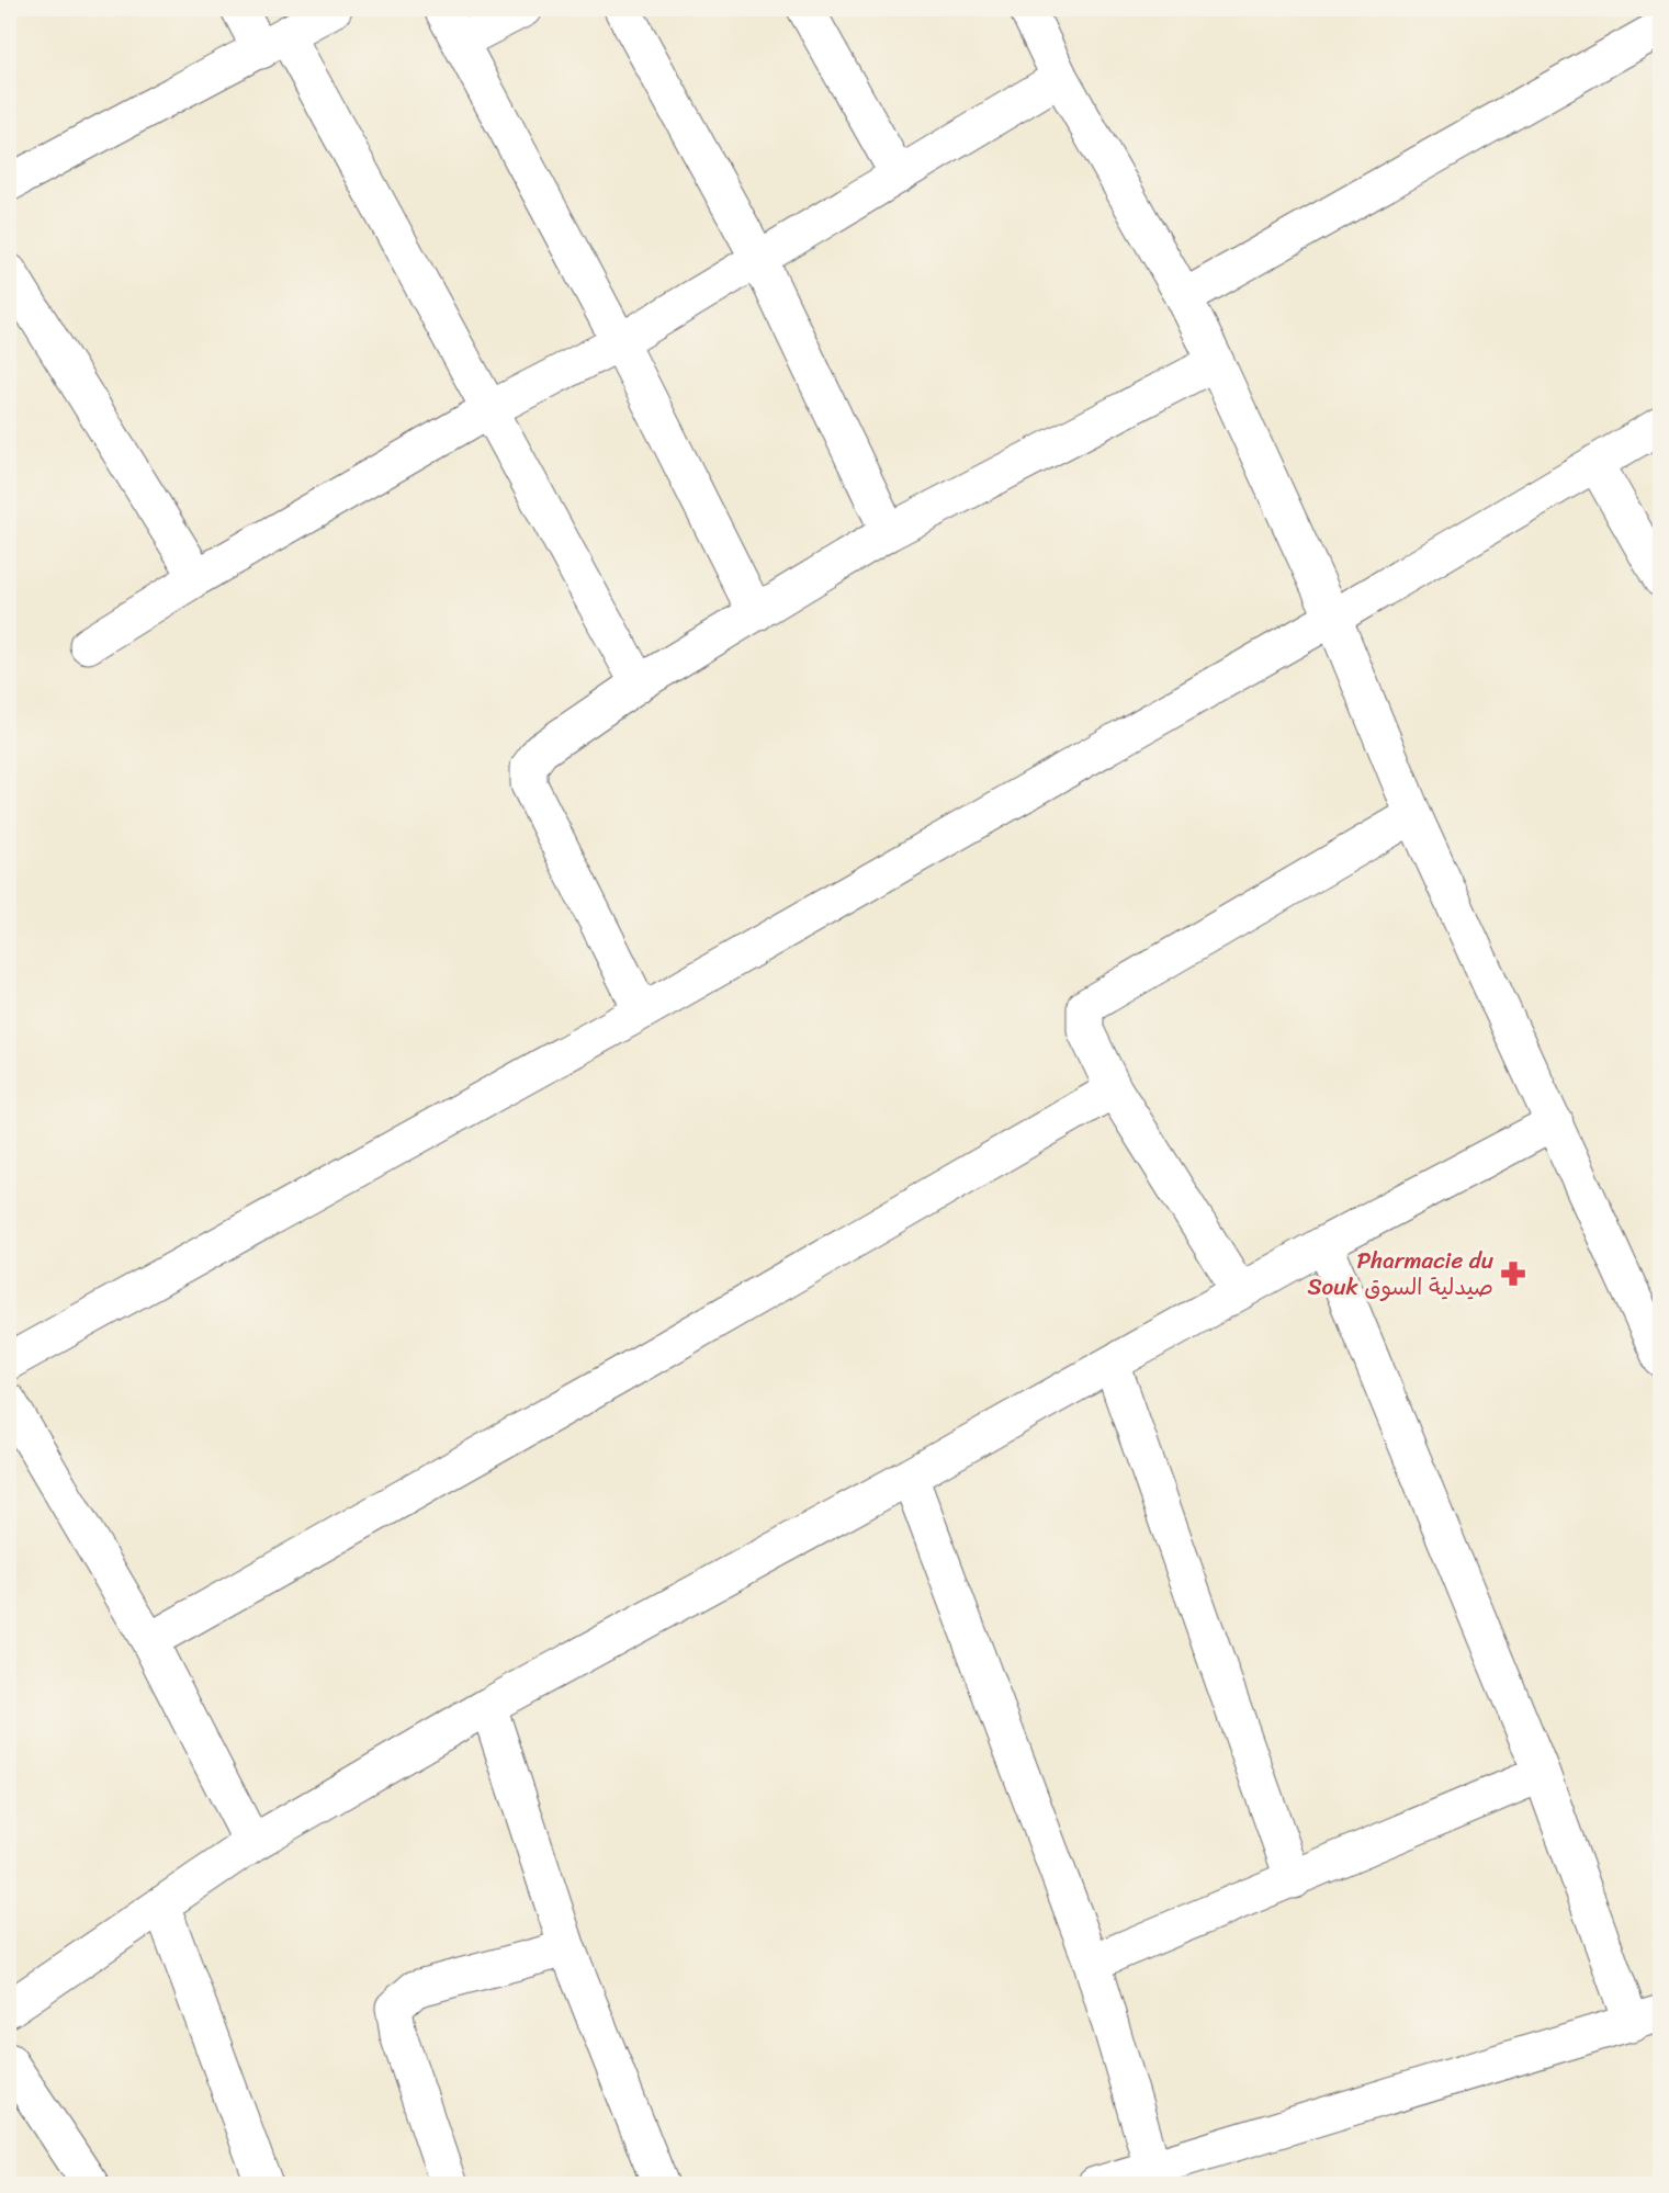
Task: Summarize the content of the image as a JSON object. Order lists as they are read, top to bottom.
{
  "places": {
    "pharmacy": ["Pharmacie du Souk صيدلية السوق"]
  }
}
